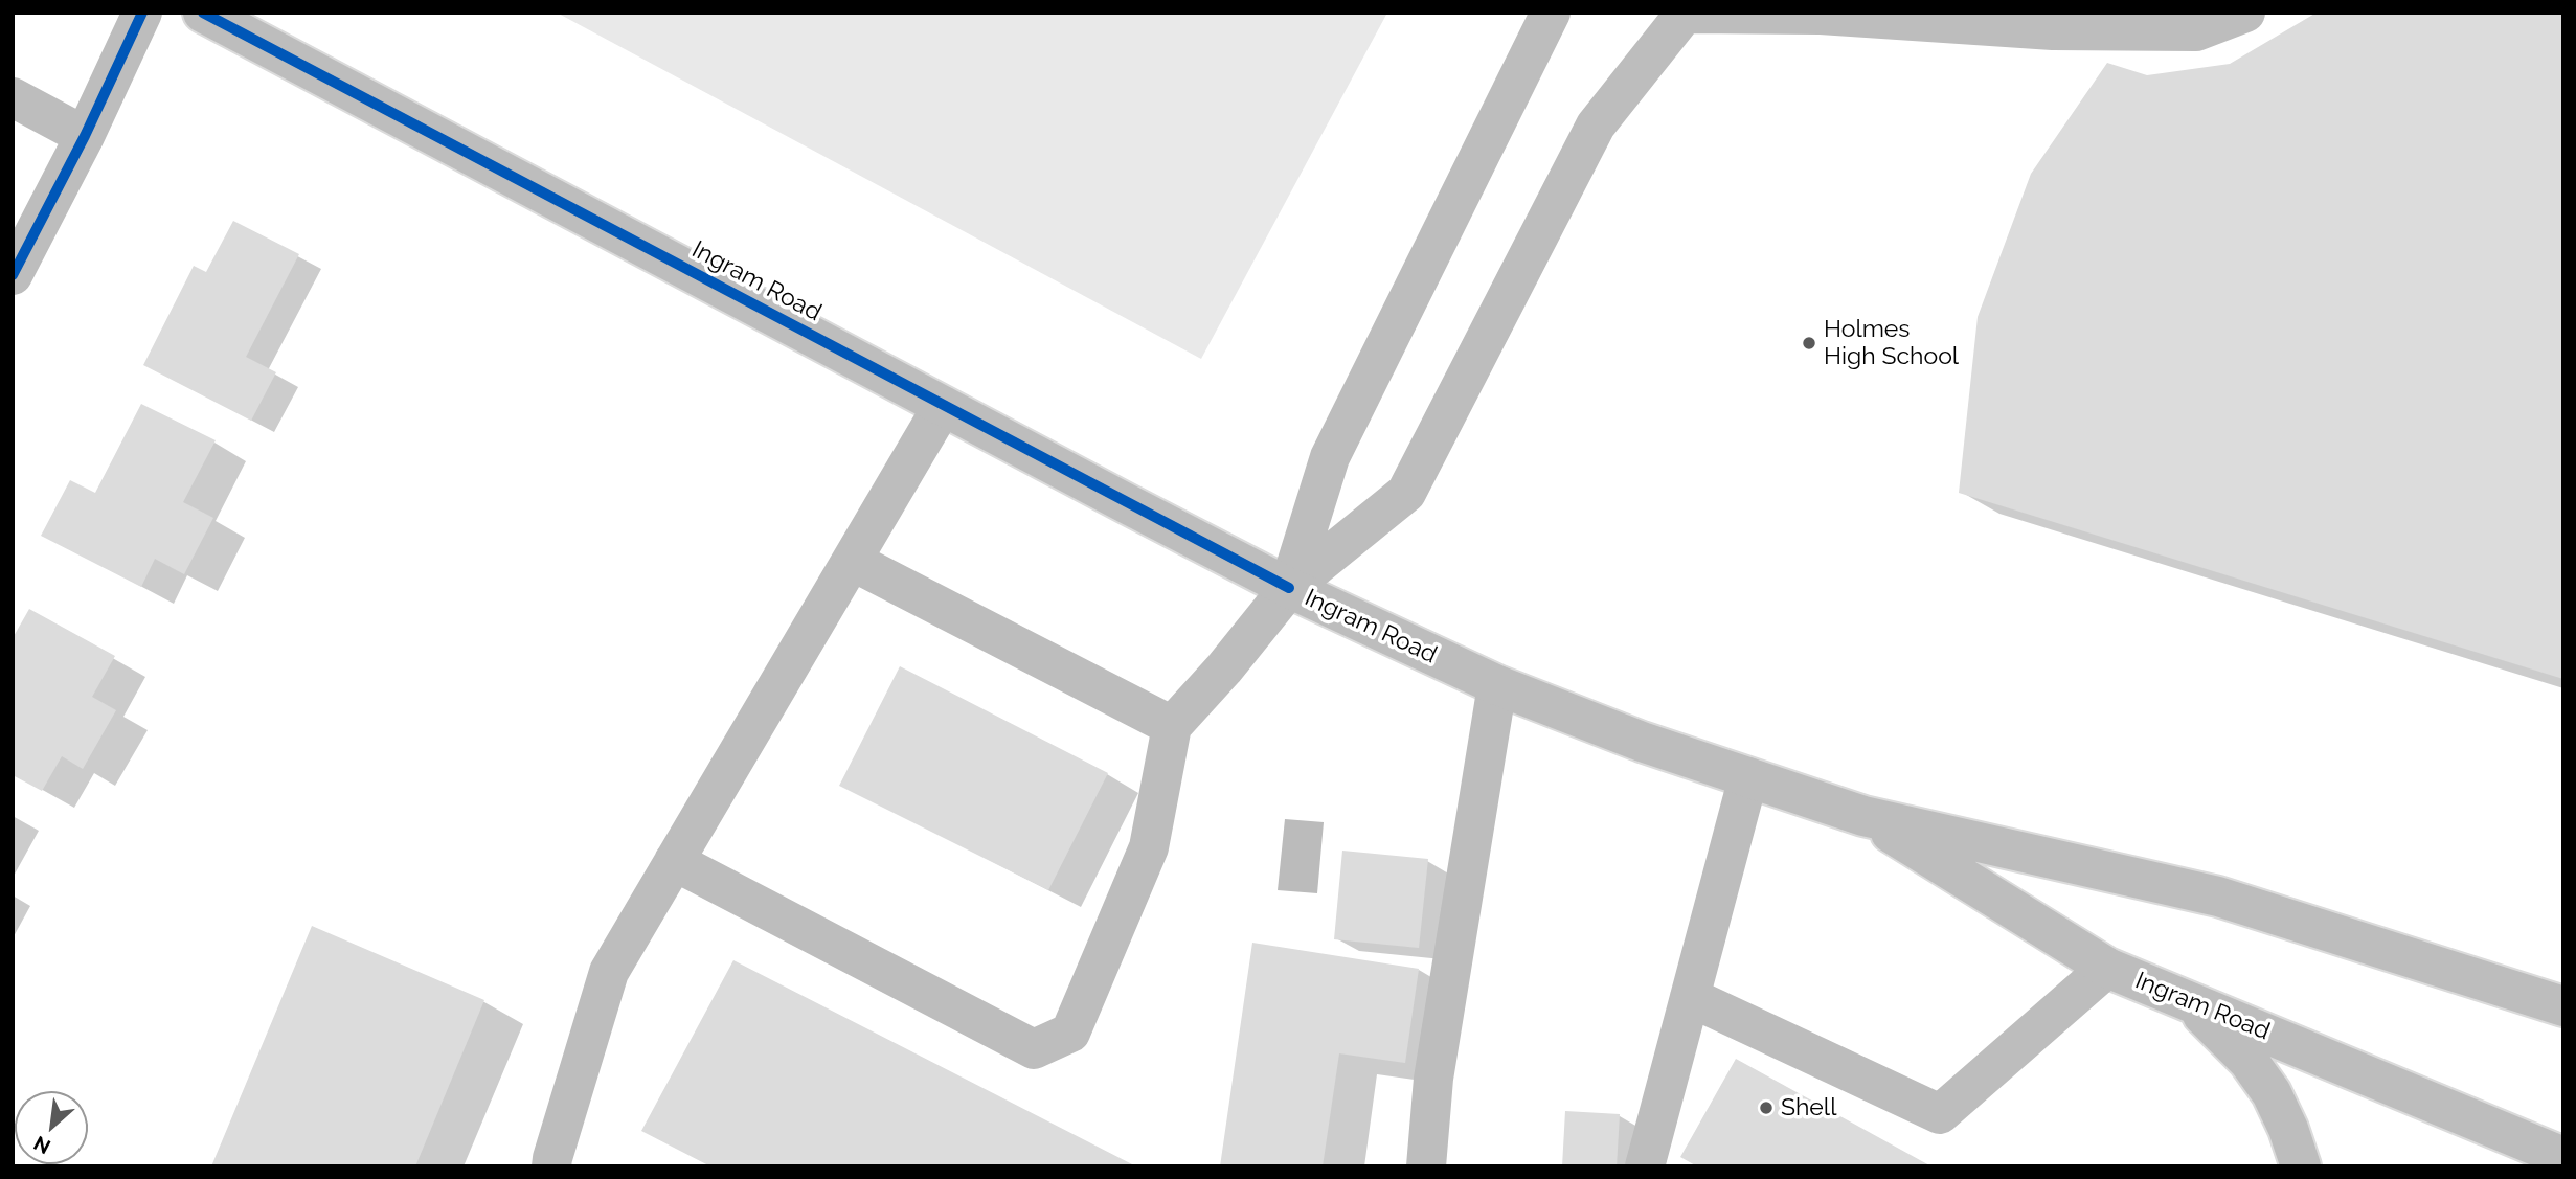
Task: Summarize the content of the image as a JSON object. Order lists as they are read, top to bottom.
{
  "streets": {
    "main road": ["Ingram Road"]
  },
  "places": ["Holmes High School", "Shell"],
  "north": "bottom left"
}
